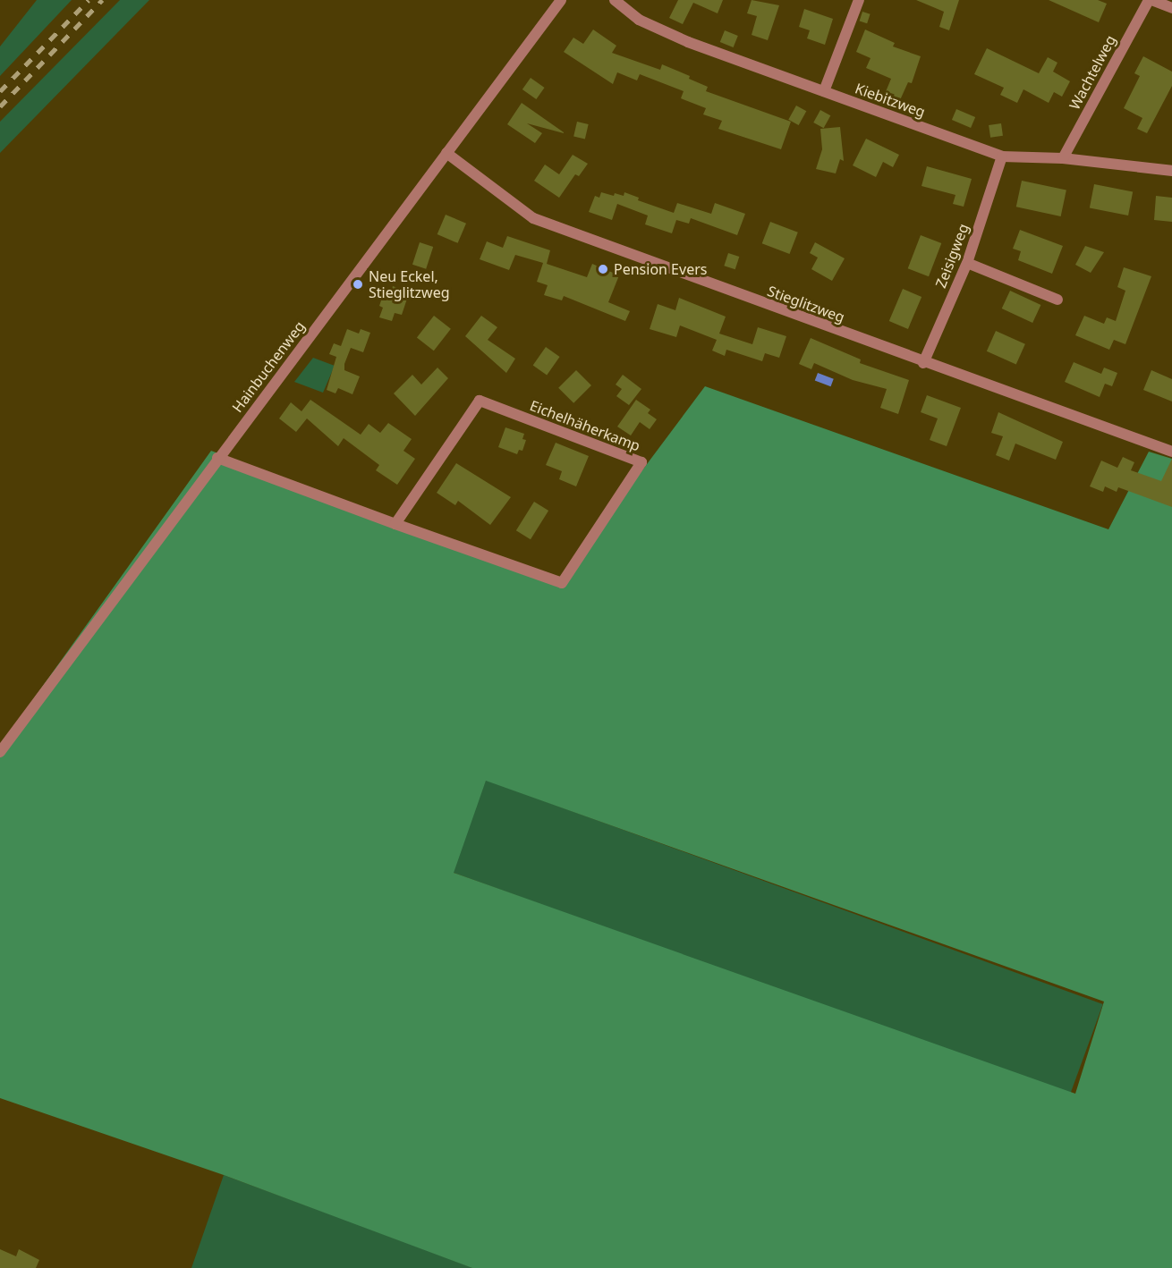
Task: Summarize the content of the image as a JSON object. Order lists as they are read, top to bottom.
{
  "streets": {
    "street": [
      "Wachtelweg",
      "Kiebitzweg",
      "Zeisigweg",
      "Stieglitzweg",
      "Hainbuchenweg",
      "Eichelhäherkamp"
    ]
  },
  "crossings": [
    ["Wachtelweg", "Kiebitzweg"],
    ["Kiebitzweg", "Zeisigweg"],
    ["Zeisigweg", "Stieglitzweg"],
    ["Stieglitzweg", "Hainbuchenweg"],
    ["Hainbuchenweg", "Eichelhäherkamp"]
  ],
  "places": ["Pension Evers", "Neu Eckel, Stieglitzweg"]
}
